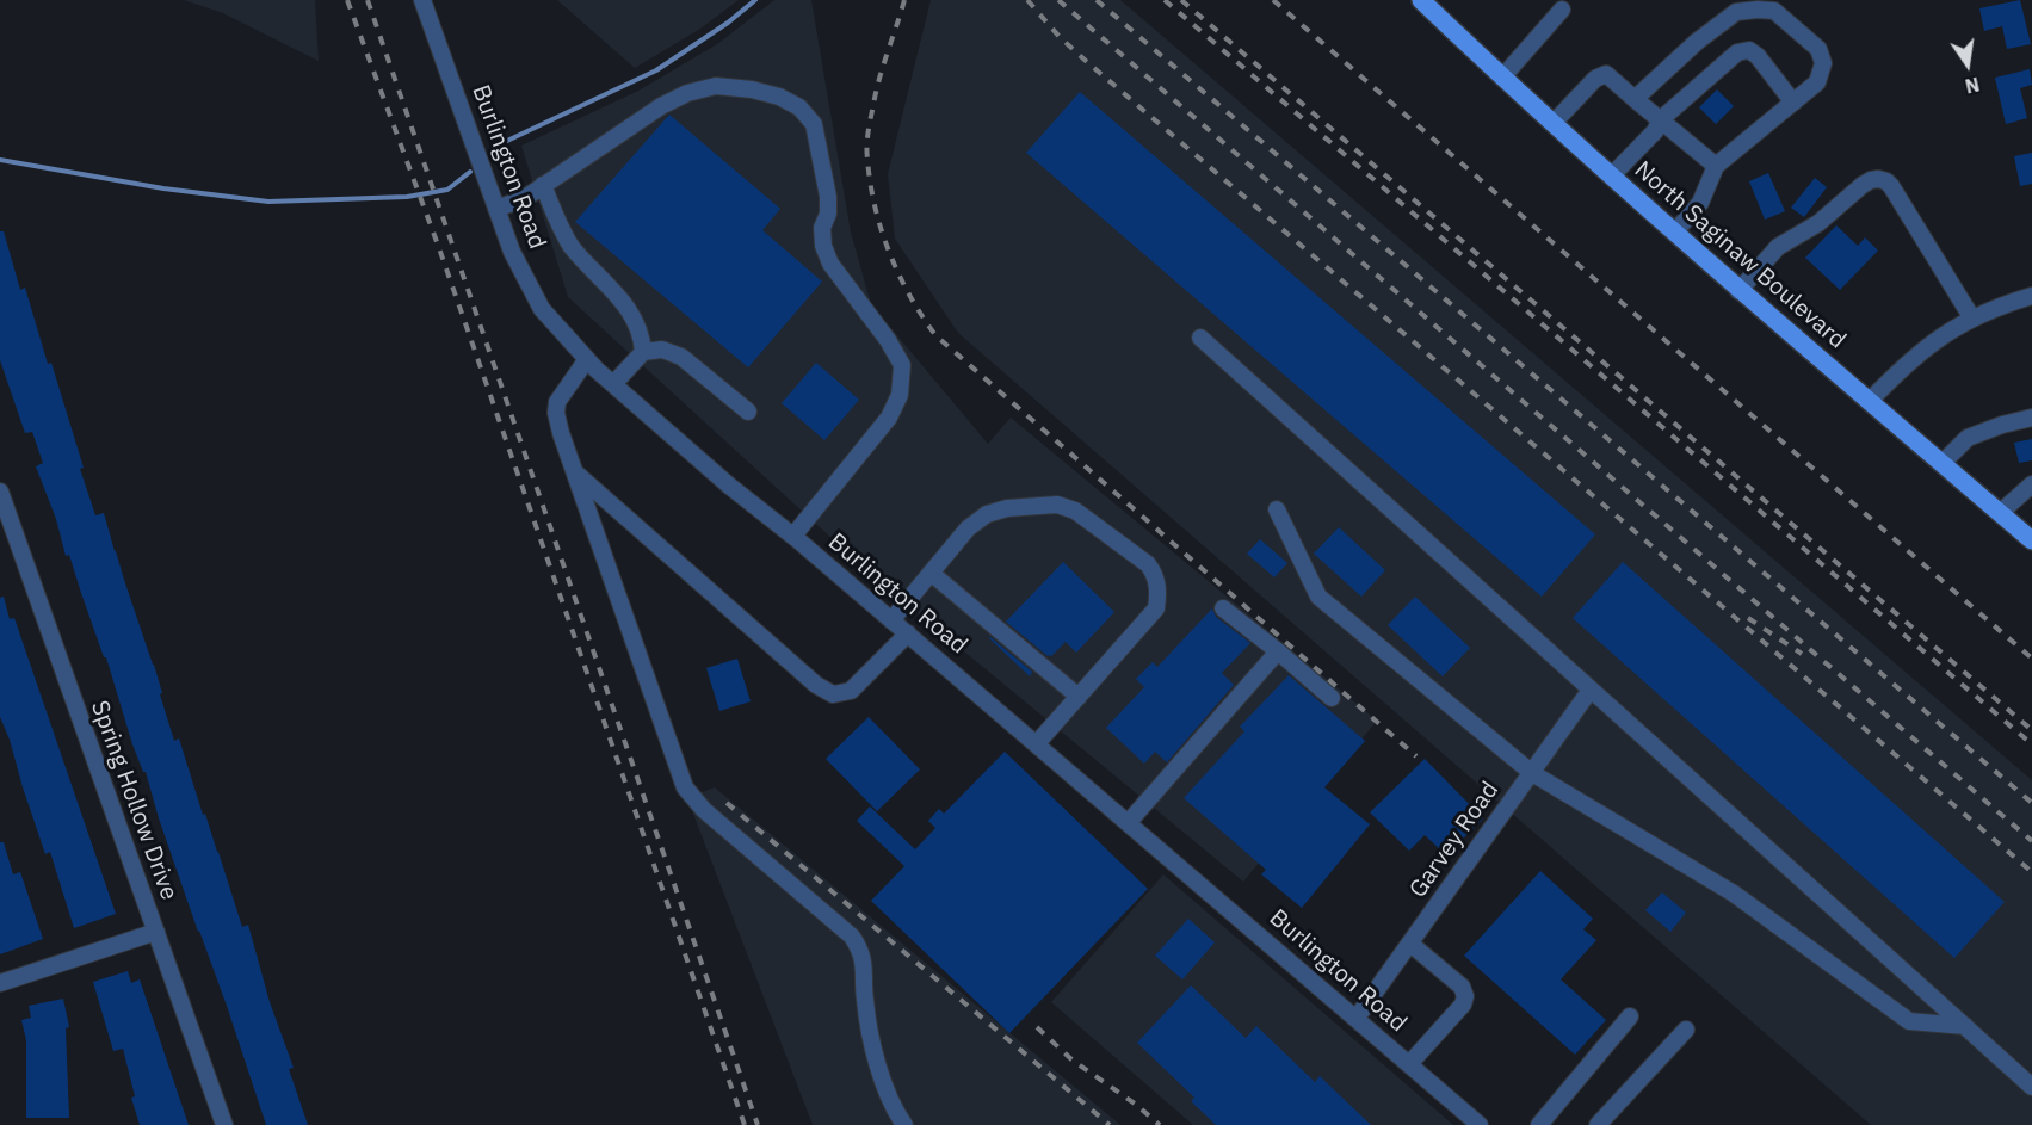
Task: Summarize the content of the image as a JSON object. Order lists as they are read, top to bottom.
{
  "streets": {
    "main road": ["North Saginaw Boulevard"],
    "street": ["Burlington Road", "Spring Hollow Drive", "Garvey Road"]
  },
  "crossings": [
    ["Burlington Road", "Garvey Road"]
  ],
  "north": "bottom"
}
